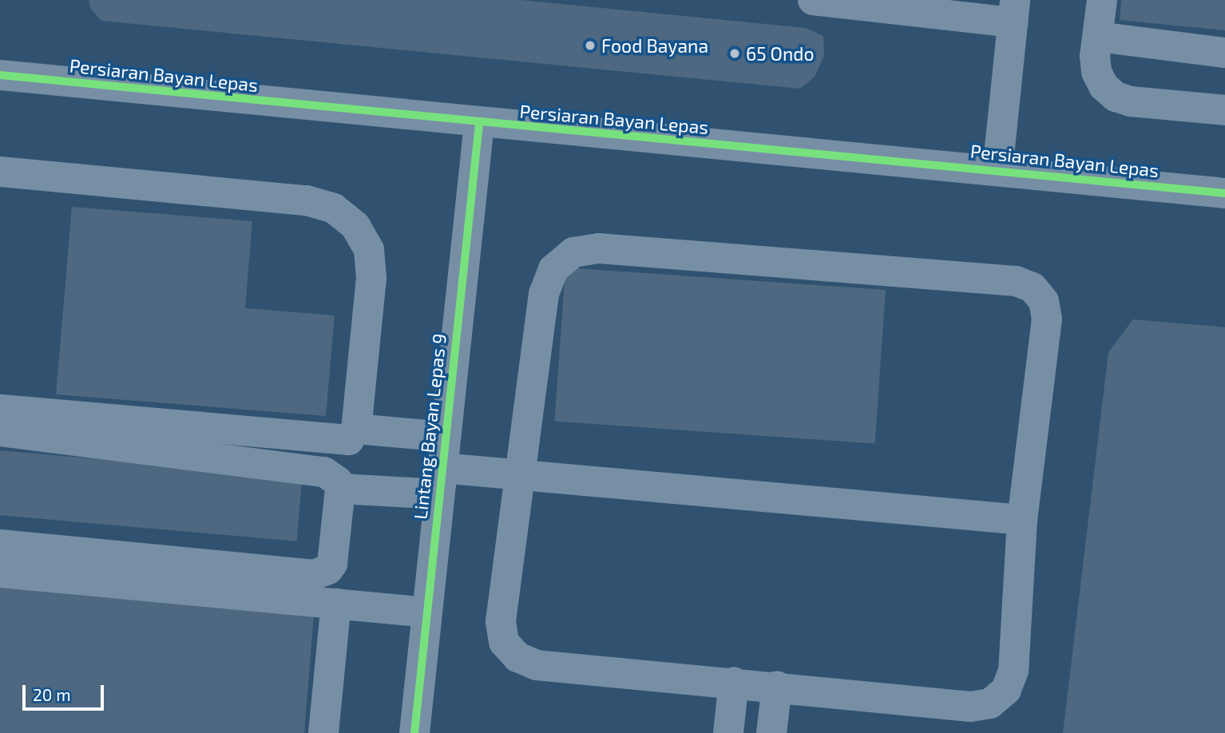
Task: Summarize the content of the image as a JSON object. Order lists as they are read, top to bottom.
{
  "streets": {
    "street": ["Persiaran Bayan Lepas", "Lintang Bayan Lepas 9"]
  },
  "crossings": [
    ["Persiaran Bayan Lepas", "Lintang Bayan Lepas 9"]
  ],
  "places": ["Food Bayana", "65 Ondo"],
  "scale_bar": "20 m"
}
